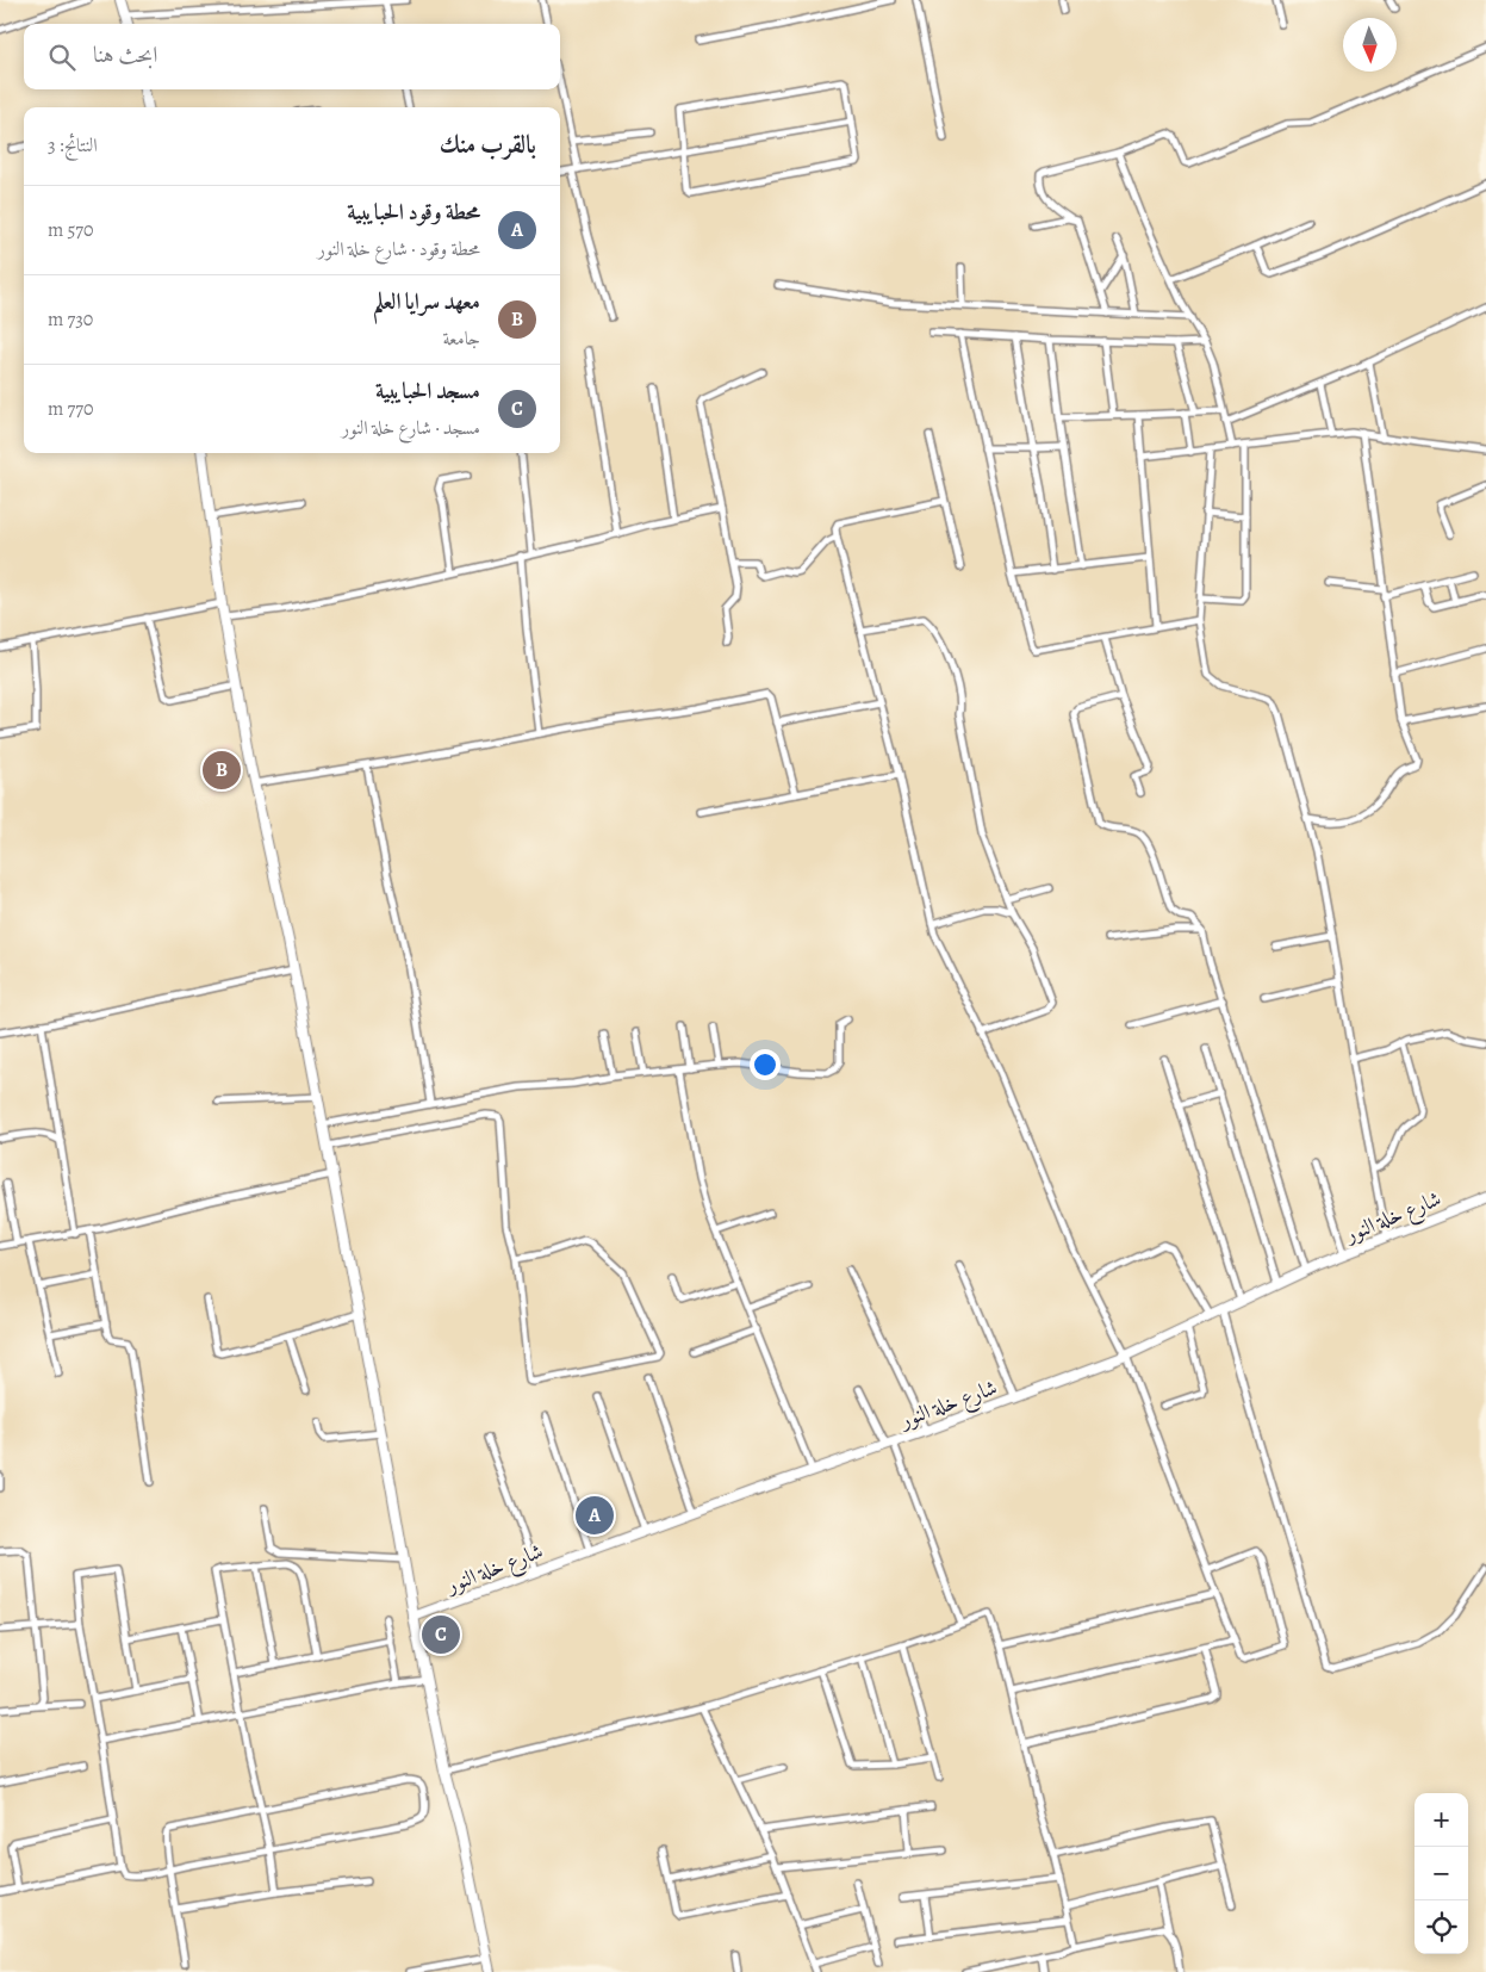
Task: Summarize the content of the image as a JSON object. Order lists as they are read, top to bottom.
{
  "streets": {
    "main road": ["شارع خلة النور"]
  },
  "north": "bottom",
  "page": {
    "search": "ابحث هنا",
    "heading": ["بالقرب منك", "النتائج: 3"],
    "list": [
      {
        "mark": "A",
        "name": "محطة وقود الحبايبية",
        "note": "محطة وقود · شارع خلة النور",
        "value": "570 m"
      },
      {
        "mark": "B",
        "name": "معهد سرايا العلم",
        "note": "جامعة",
        "value": "730 m"
      },
      {
        "mark": "C",
        "name": "مسجد الحبايبية",
        "note": "مسجد · شارع خلة النور",
        "value": "770 m"
      }
    ],
    "pins": ["B", "A", "C"],
    "map_buttons": ["+", "−"]
  }
}
